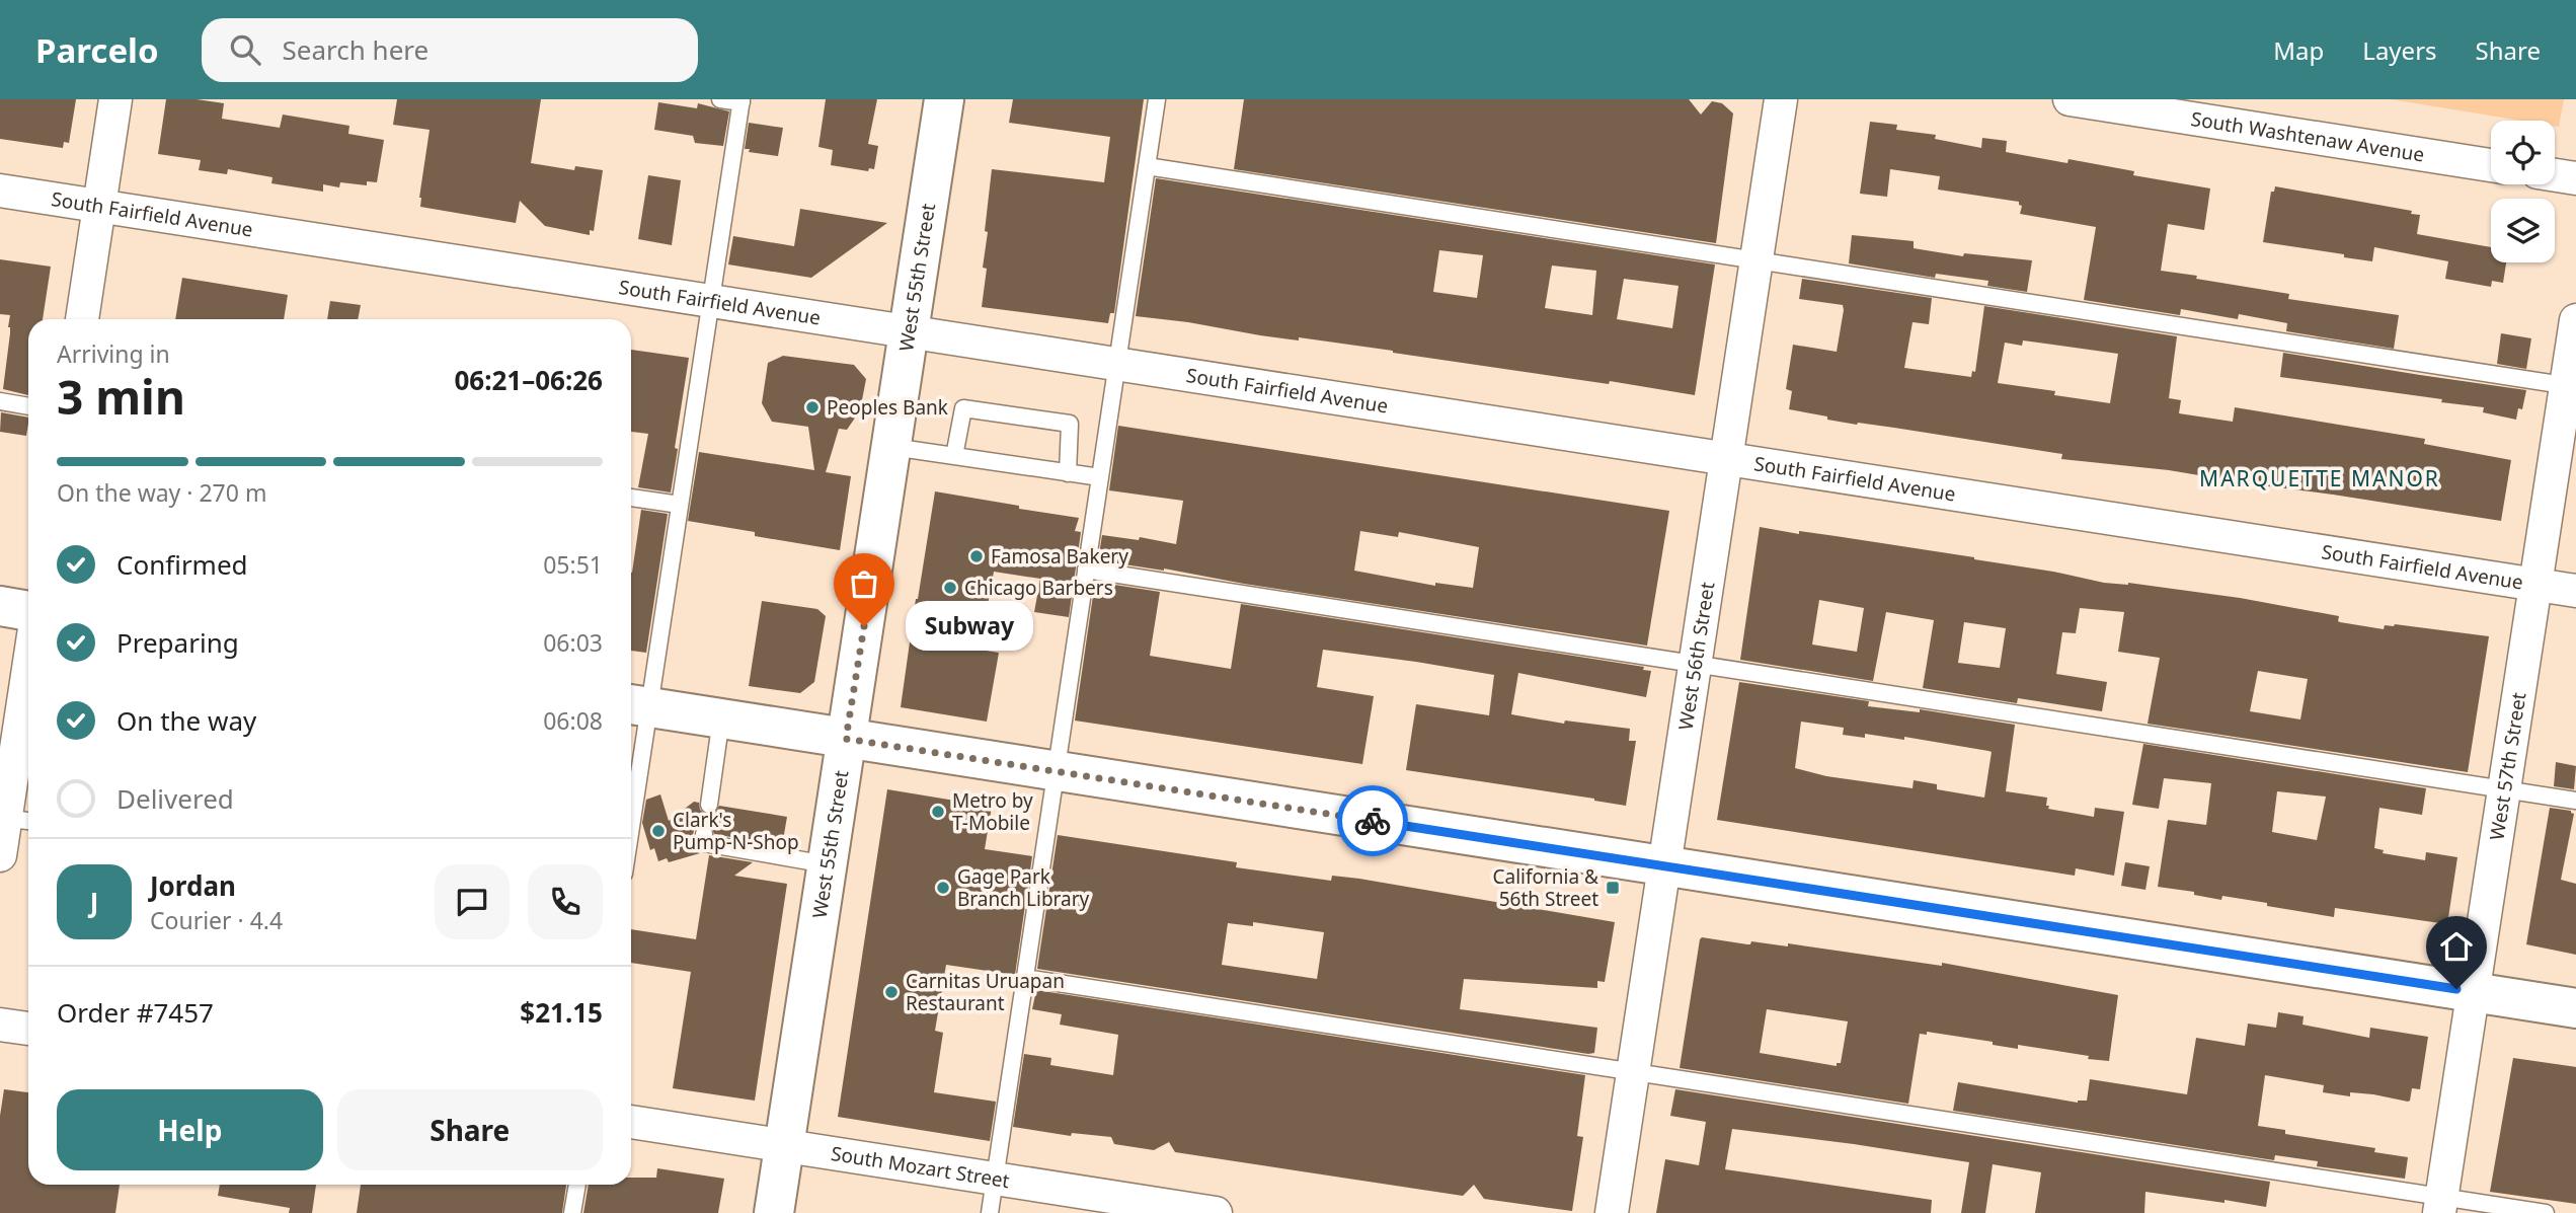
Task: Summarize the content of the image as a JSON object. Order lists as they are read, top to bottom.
{
  "streets": {
    "street": [
      "South Washtenaw Avenue",
      "South Fairfield Avenue",
      "West 55th Street",
      "West 56th Street",
      "West 57th Street",
      "South Mozart Street"
    ]
  },
  "crossings": [
    ["South Fairfield Avenue", "West 55th Street"],
    ["South Fairfield Avenue", "West 56th Street"],
    ["South Fairfield Avenue", "West 57th Street"],
    ["West 55th Street", "South Mozart Street"]
  ],
  "districts": ["MARQUETTE MANOR"],
  "places": {
    "other": [
      "Peoples Bank",
      "Famosa Bakery",
      "Chicago Barbers",
      "Subway",
      "Metro by T-Mobile",
      "Clark's Pump-N-Shop",
      "Gage Park Branch Library",
      "Carnitas Uruapan Restaurant"
    ],
    "transit": ["California & 56th Street"]
  },
  "page": {
    "header": "Parcelo",
    "search": "Search here",
    "nav": ["Map", "Layers", "Share"],
    "heading": ["3 min", "Arriving in", "06:21–06:26"],
    "panel": [
      "Jordan",
      "Courier · 4.4",
      "Order #7457",
      "$21.15"
    ],
    "bar": "On the way · 270 m",
    "list": [
      ["Confirmed", "05:51"],
      ["Preparing", "06:03"],
      ["On the way", "06:08"],
      "Delivered"
    ],
    "bubble": "Subway",
    "round": "J",
    "buttons": ["Help", "Share"]
  }
}
